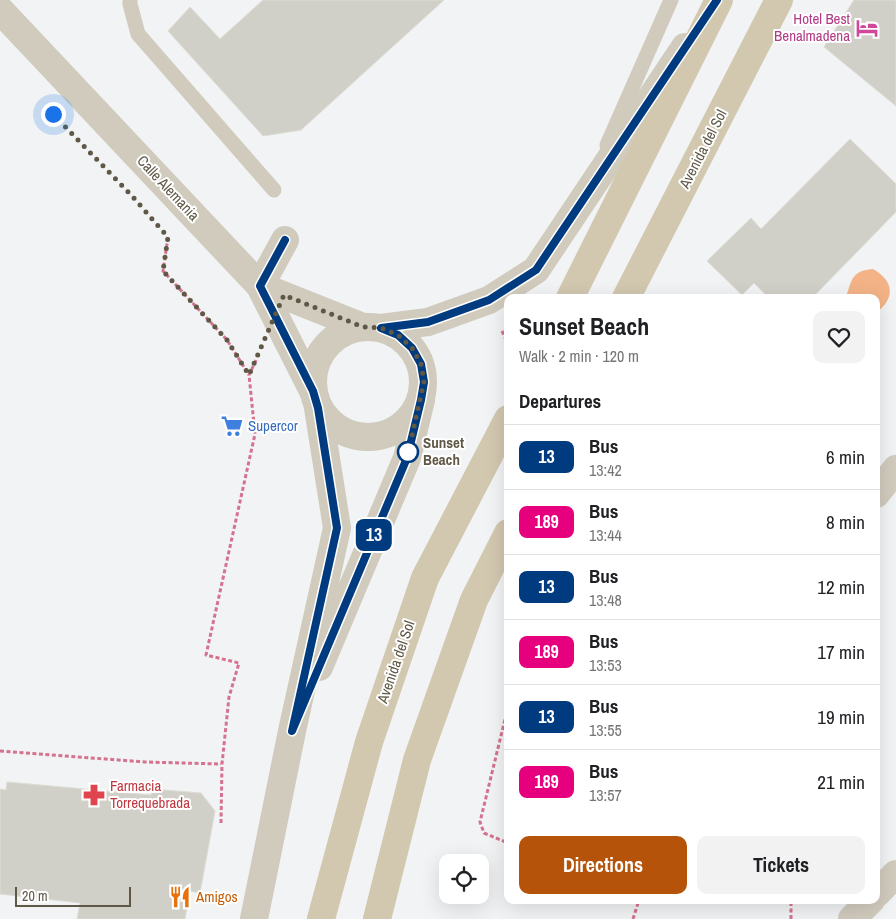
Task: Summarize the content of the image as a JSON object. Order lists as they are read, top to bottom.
{
  "streets": {
    "main road": ["Avenida del Sol"],
    "street": ["Calle Alemania"]
  },
  "places": {
    "hotel": ["Hotel Best Benalmadena"],
    "supermarket": ["Supercor"],
    "other": ["Sunset Beach"],
    "pharmacy": ["Farmacia Torrequebrada"],
    "restaurant": ["Amigos"]
  },
  "lines": ["bus line 13"],
  "scale_bar": "20 m",
  "page": {
    "on_map": "13",
    "heading": [
      ["Sunset Beach", "Walk · 2 min · 120 m"],
      "Departures"
    ],
    "list": [
      {
        "mark": "13",
        "name": "Bus",
        "note": "13:42",
        "value": "6 min"
      },
      {
        "mark": "189",
        "name": "Bus",
        "note": "13:44",
        "value": "8 min"
      },
      {
        "mark": "13",
        "name": "Bus",
        "note": "13:48",
        "value": "12 min"
      },
      {
        "mark": "189",
        "name": "Bus",
        "note": "13:53",
        "value": "17 min"
      },
      {
        "mark": "13",
        "name": "Bus",
        "note": "13:55",
        "value": "19 min"
      },
      {
        "mark": "189",
        "name": "Bus",
        "note": "13:57",
        "value": "21 min"
      }
    ],
    "buttons": ["Directions", "Tickets"],
    "scale": "20 m"
  }
}
